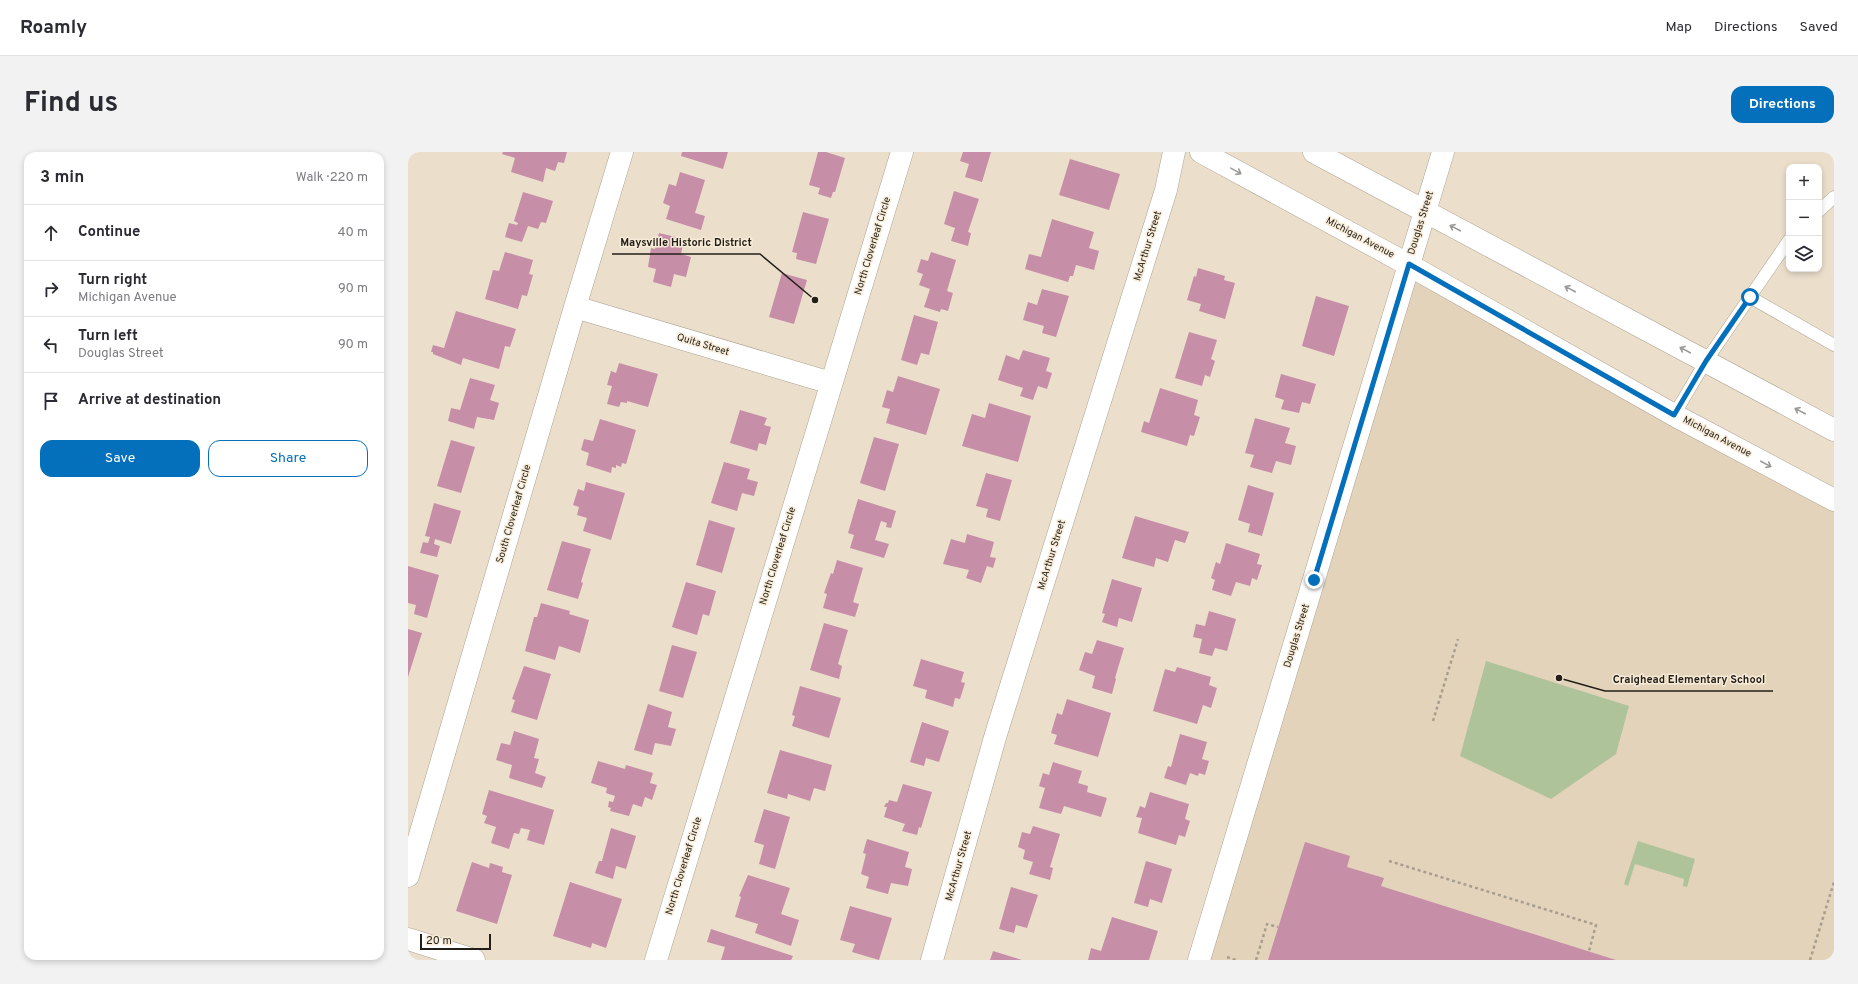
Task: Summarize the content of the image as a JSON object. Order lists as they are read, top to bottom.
{
  "streets": {
    "street": [
      "Douglas Street",
      "Michigan Avenue",
      "North Cloverleaf Circle",
      "McArthur Street",
      "Quita Street",
      "South Cloverleaf Circle"
    ]
  },
  "crossings": [
    ["Douglas Street", "Michigan Avenue"],
    ["North Cloverleaf Circle", "Quita Street"],
    ["Quita Street", "South Cloverleaf Circle"]
  ],
  "places": ["Maysville Historic District", "Craighead Elementary School"],
  "scale_bar": "20 m",
  "page": {
    "header": "Roamly",
    "nav": ["Map", "Directions", "Saved"],
    "title": "Find us",
    "buttons": [
      "Directions",
      ["Save", "Share"]
    ],
    "heading": ["3 min", "Walk · 220 m"],
    "map_buttons": ["+", "−"],
    "list": [
      ["Continue", "40 m"],
      ["Turn right", "Michigan Avenue", "90 m"],
      ["Turn left", "Douglas Street", "90 m"],
      "Arrive at destination"
    ],
    "scale": "20 m"
  }
}
